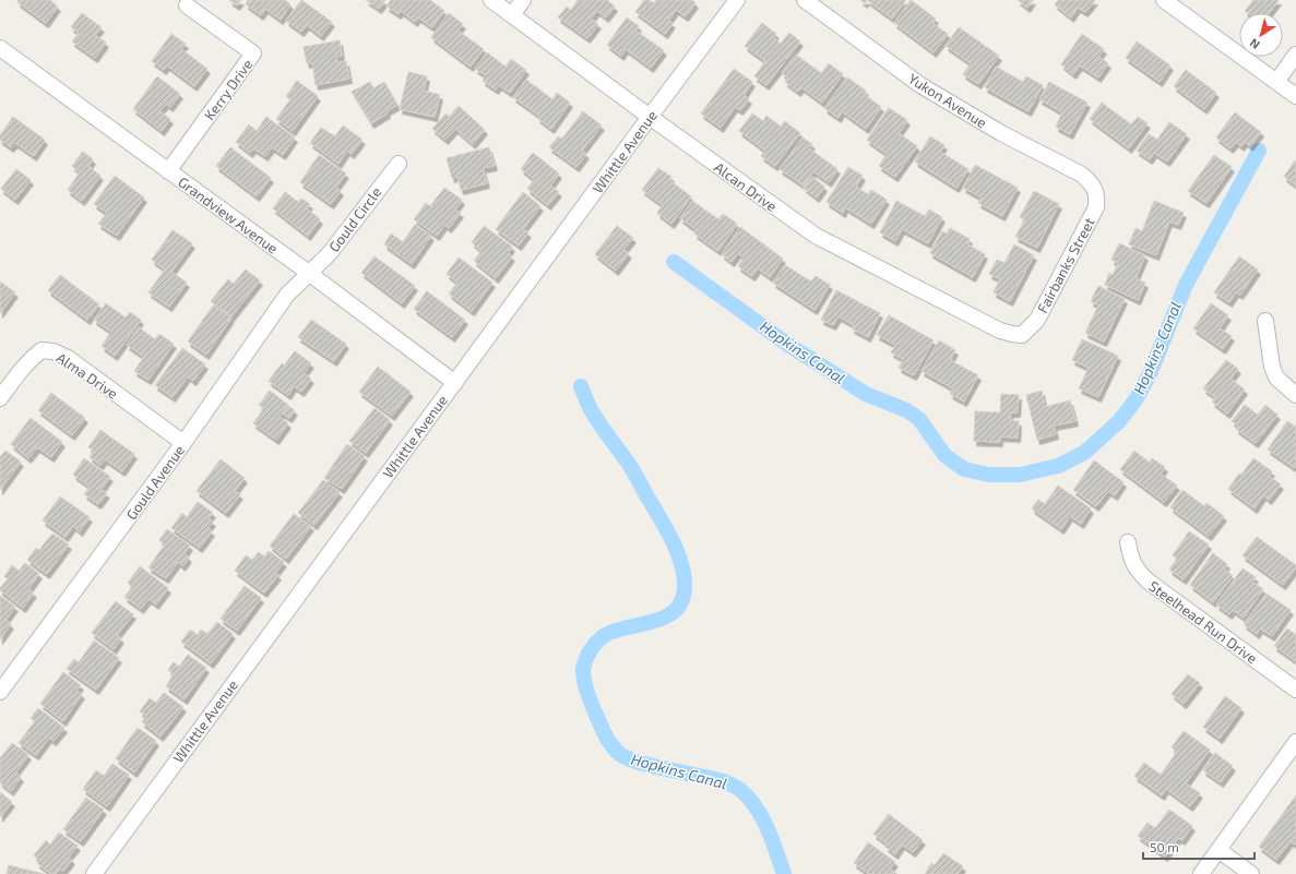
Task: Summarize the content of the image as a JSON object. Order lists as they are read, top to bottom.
{
  "streets": {
    "street": [
      "Kerry Drive",
      "Yukon Avenue",
      "Whittle Avenue",
      "Alcan Drive",
      "Grandview Avenue",
      "Gould Circle",
      "Fairbanks Street",
      "Alma Drive",
      "Gould Avenue",
      "Steelhead Run Drive"
    ]
  },
  "crossings": [
    ["Kerry Drive", "Grandview Avenue"],
    ["Yukon Avenue", "Fairbanks Street"],
    ["Whittle Avenue", "Alcan Drive"],
    ["Whittle Avenue", "Grandview Avenue"],
    ["Alcan Drive", "Fairbanks Street"],
    ["Grandview Avenue", "Gould Circle"],
    ["Grandview Avenue", "Gould Avenue"],
    ["Gould Circle", "Gould Avenue"],
    ["Alma Drive", "Gould Avenue"]
  ],
  "water": ["Hopkins Canal"],
  "scale_bar": "50 m",
  "north": "bottom left"
}
